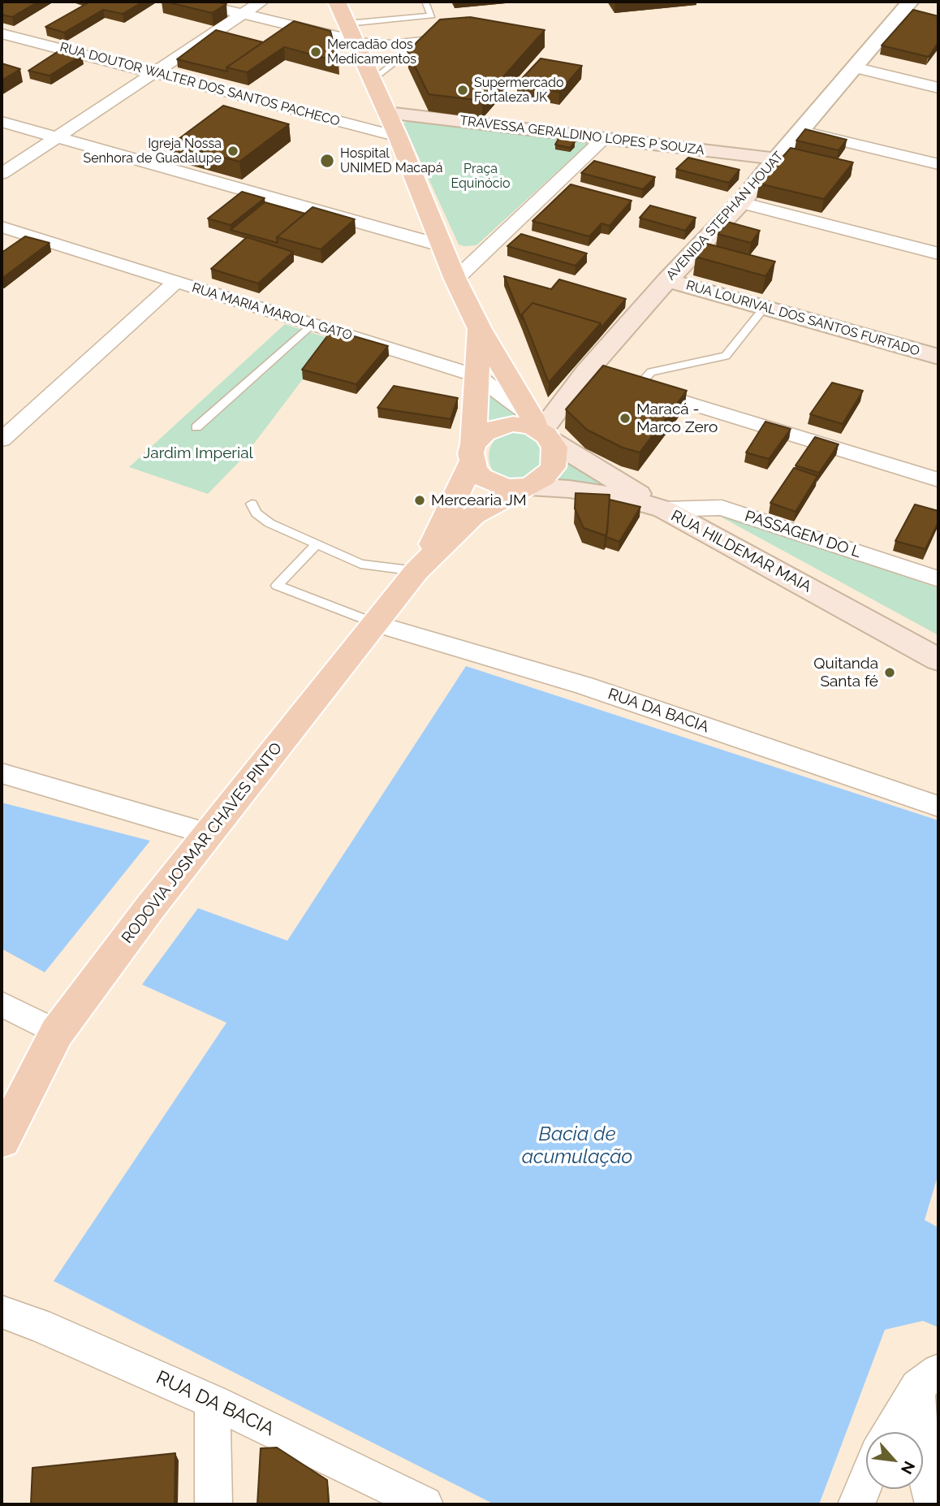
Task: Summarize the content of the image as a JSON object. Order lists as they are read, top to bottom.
{
  "streets": {
    "main road": [
      "TRAVESSA GERALDINO LOPES P SOUZA",
      "AVENIDA STEPHAN HOUAT",
      "RUA LOURIVAL DOS SANTOS FURTADO",
      "RUA HILDEMAR MAIA",
      "RODOVIA JOSMAR CHAVES PINTO"
    ],
    "street": [
      "RUA DOUTOR WALTER DOS SANTOS PACHECO",
      "RUA MARIA MAROLA GATO",
      "PASSAGEM DO L",
      "RUA DA BACIA"
    ]
  },
  "crossings": [
    ["RUA DOUTOR WALTER DOS SANTOS PACHECO", "RODOVIA JOSMAR CHAVES PINTO"],
    ["TRAVESSA GERALDINO LOPES P SOUZA", "AVENIDA STEPHAN HOUAT"],
    ["TRAVESSA GERALDINO LOPES P SOUZA", "RODOVIA JOSMAR CHAVES PINTO"],
    ["AVENIDA STEPHAN HOUAT", "RUA MARIA MAROLA GATO"],
    ["AVENIDA STEPHAN HOUAT", "RUA LOURIVAL DOS SANTOS FURTADO"],
    ["AVENIDA STEPHAN HOUAT", "RUA HILDEMAR MAIA"],
    ["AVENIDA STEPHAN HOUAT", "RODOVIA JOSMAR CHAVES PINTO"],
    ["RUA MARIA MAROLA GATO", "RUA HILDEMAR MAIA"],
    ["RUA MARIA MAROLA GATO", "RODOVIA JOSMAR CHAVES PINTO"],
    ["PASSAGEM DO L", "RUA HILDEMAR MAIA"],
    ["RUA HILDEMAR MAIA", "RODOVIA JOSMAR CHAVES PINTO"],
    ["RUA DA BACIA", "RODOVIA JOSMAR CHAVES PINTO"]
  ],
  "water": ["Bacia de acumulação"],
  "parks": ["Praça Equinócio", "Jardim Imperial"],
  "places": [
    "Mercadão dos Medicamentos",
    "Supermercado Fortaleza JK",
    "Igreja Nossa Senhora de Guadalupe",
    "Hospital UNIMED Macapá",
    "Maracá - Marco Zero",
    "Mercearia JM",
    "Quitanda Santa fé"
  ],
  "north": "bottom right"
}
